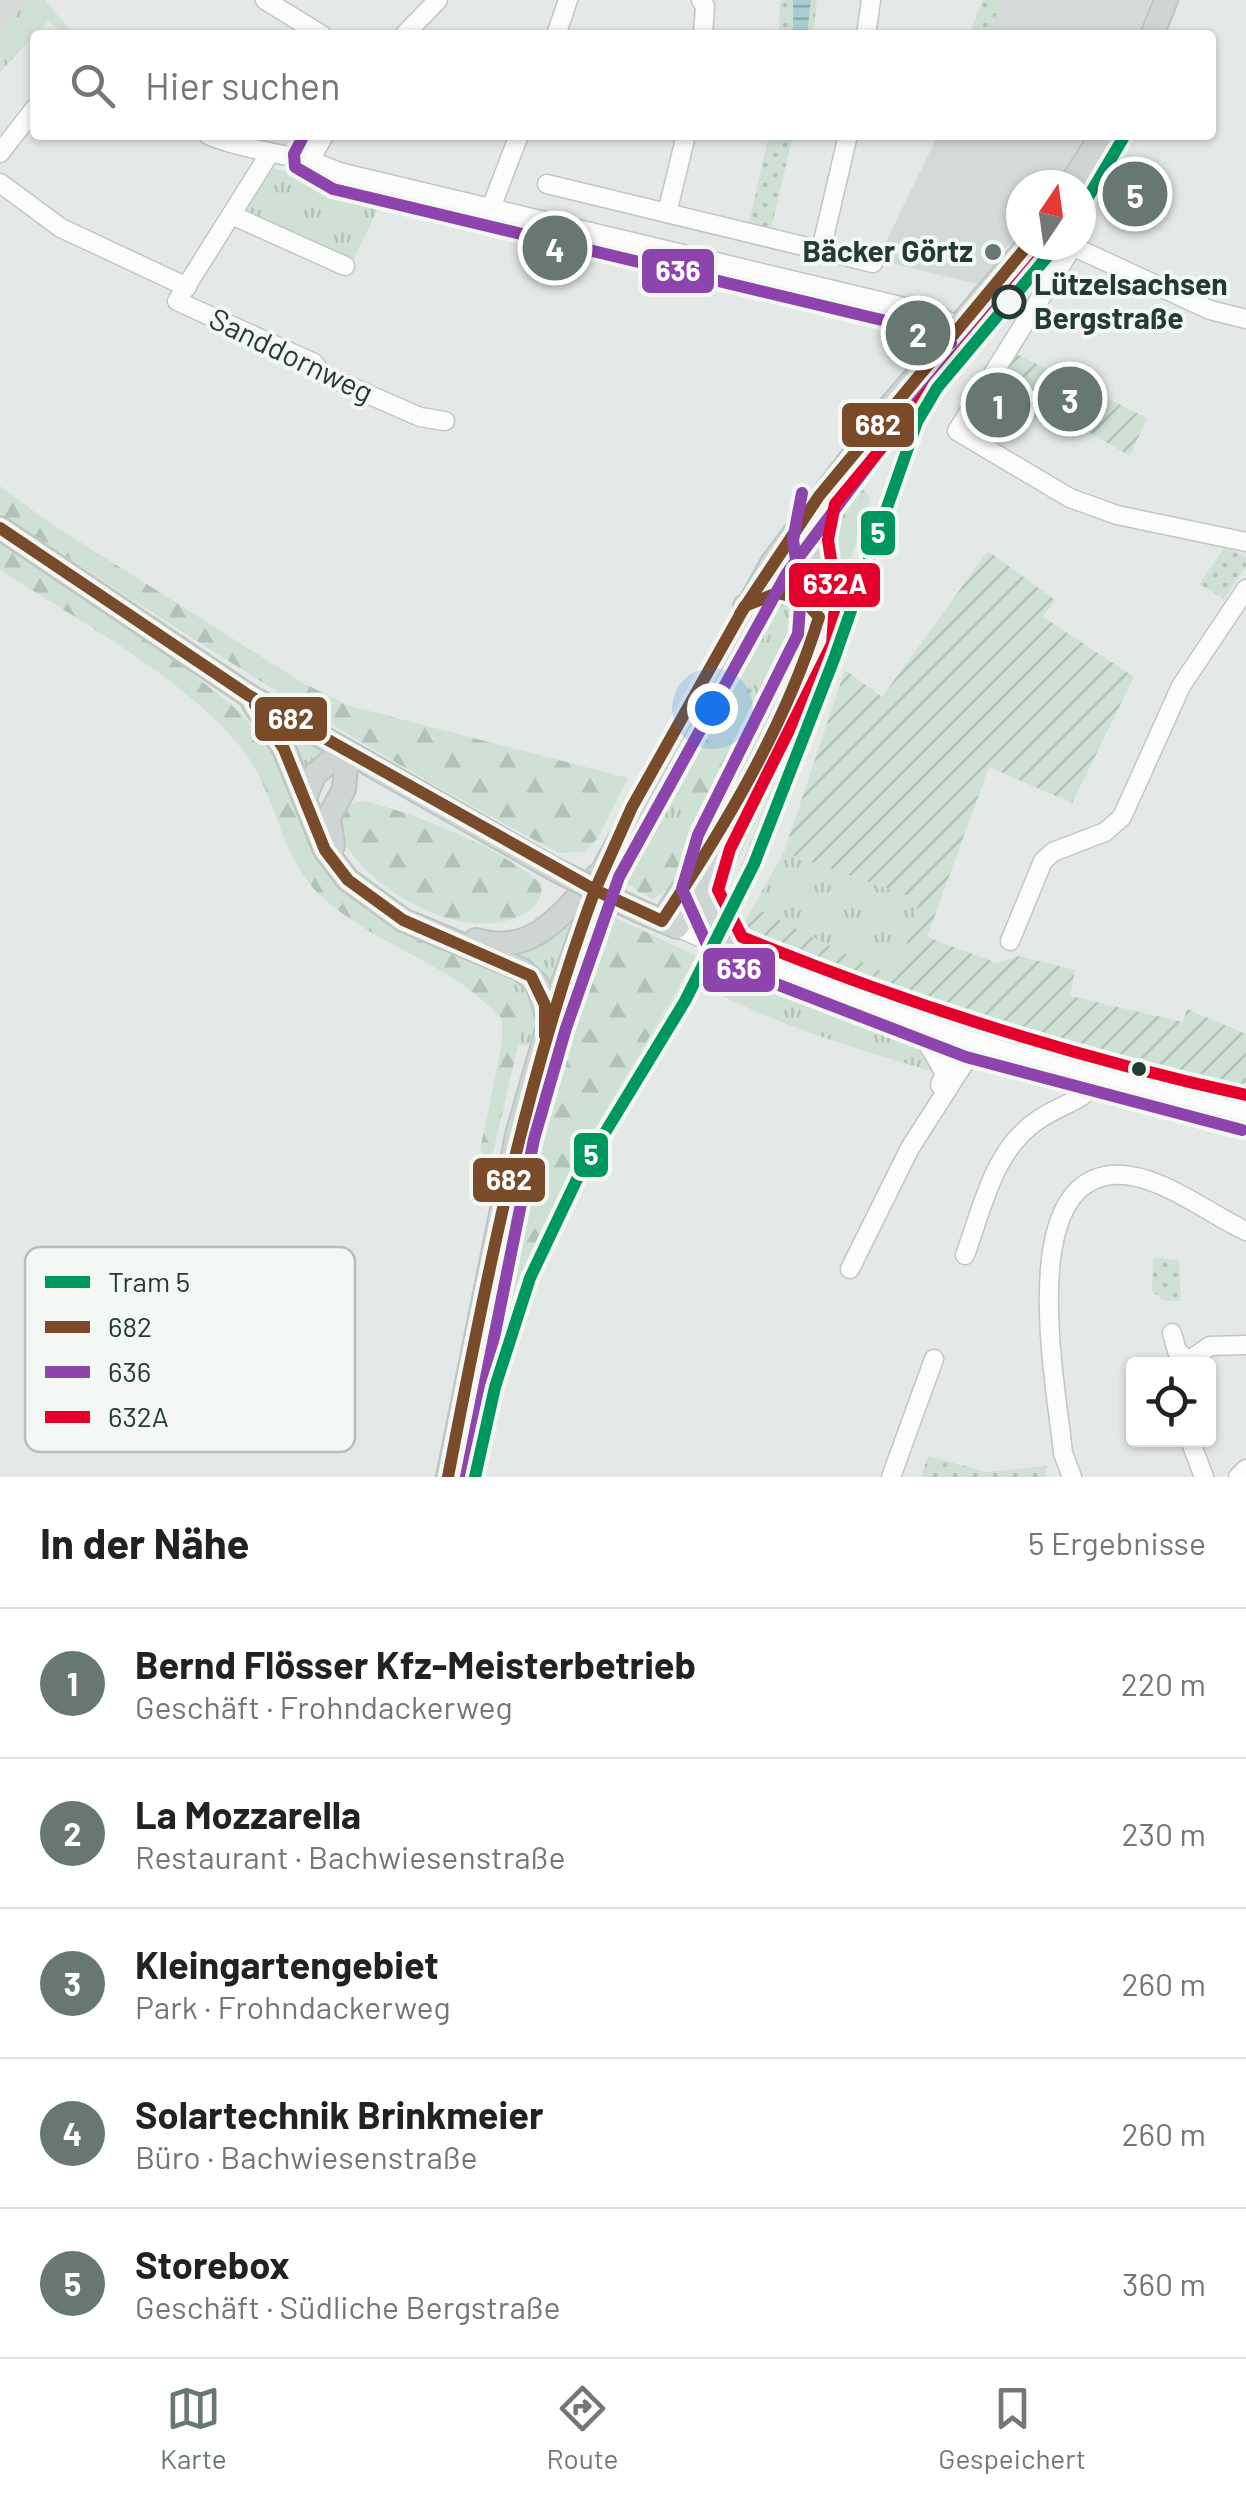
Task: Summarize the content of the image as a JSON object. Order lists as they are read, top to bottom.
{
  "streets": {
    "street": ["Sanddornweg"]
  },
  "places": ["Bäcker Görtz", "Lützelsachsen Bergstraße"],
  "lines": [
    "tram line 5",
    "transit line 636",
    "transit line 682",
    "transit line 632A"
  ],
  "legend": [
    "Tram 5",
    "682",
    "636",
    "632A"
  ],
  "north": "top",
  "page": {
    "search": "Hier suchen",
    "pins": [
      "5",
      "4",
      "2",
      "3",
      "1"
    ],
    "heading": ["In der Nähe", "5 Ergebnisse"],
    "list": [
      {
        "mark": "1",
        "name": "Bernd Flösser Kfz-Meisterbetrieb",
        "note": "Geschäft · Frohndackerweg",
        "value": "220 m"
      },
      {
        "mark": "2",
        "name": "La Mozzarella",
        "note": "Restaurant · Bachwiesenstraße",
        "value": "230 m"
      },
      {
        "mark": "3",
        "name": "Kleingartengebiet",
        "note": "Park · Frohndackerweg",
        "value": "260 m"
      },
      {
        "mark": "4",
        "name": "Solartechnik Brinkmeier",
        "note": "Büro · Bachwiesenstraße",
        "value": "260 m"
      },
      {
        "mark": "5",
        "name": "Storebox",
        "note": "Geschäft · Südliche Bergstraße",
        "value": "360 m"
      }
    ],
    "nav": ["Karte", "Route", "Gespeichert"]
  }
}
